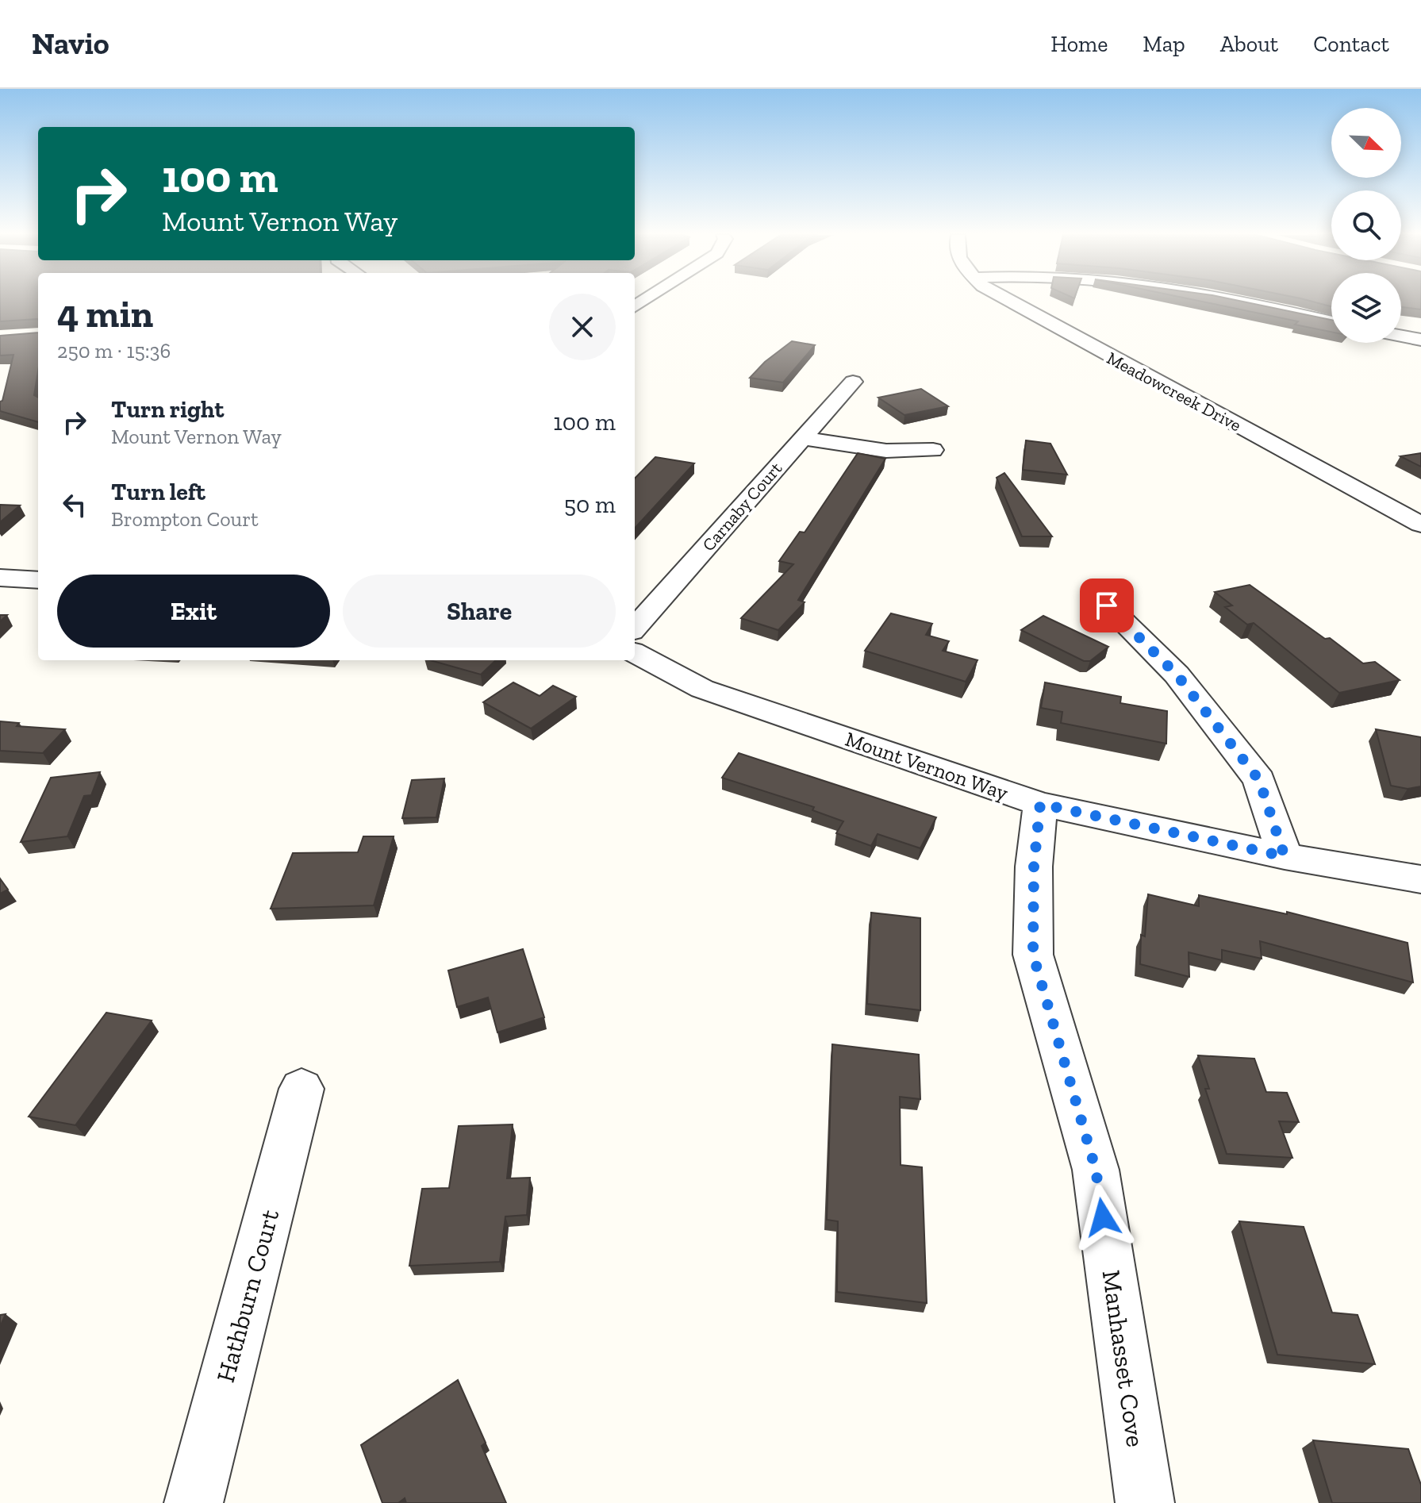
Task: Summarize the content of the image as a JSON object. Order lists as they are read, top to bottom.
{
  "streets": {
    "street": [
      "Meadowcreek Drive",
      "Carnaby Court",
      "Mount Vernon Way",
      "Hathburn Court",
      "Manhasset Cove"
    ]
  },
  "crossings": [
    ["Mount Vernon Way", "Manhasset Cove"]
  ],
  "north": "bottom right",
  "page": {
    "header": "Navio",
    "nav": [
      "Home",
      "Map",
      "About",
      "Contact"
    ],
    "turn": ["100 m", "Mount Vernon Way"],
    "heading": ["4 min", "250 m · 15:36"],
    "list": [
      {
        "name": "Turn right",
        "note": "Mount Vernon Way",
        "value": "100 m"
      },
      {
        "name": "Turn left",
        "note": "Brompton Court",
        "value": "50 m"
      }
    ],
    "buttons": ["Exit", "Share"]
  }
}
